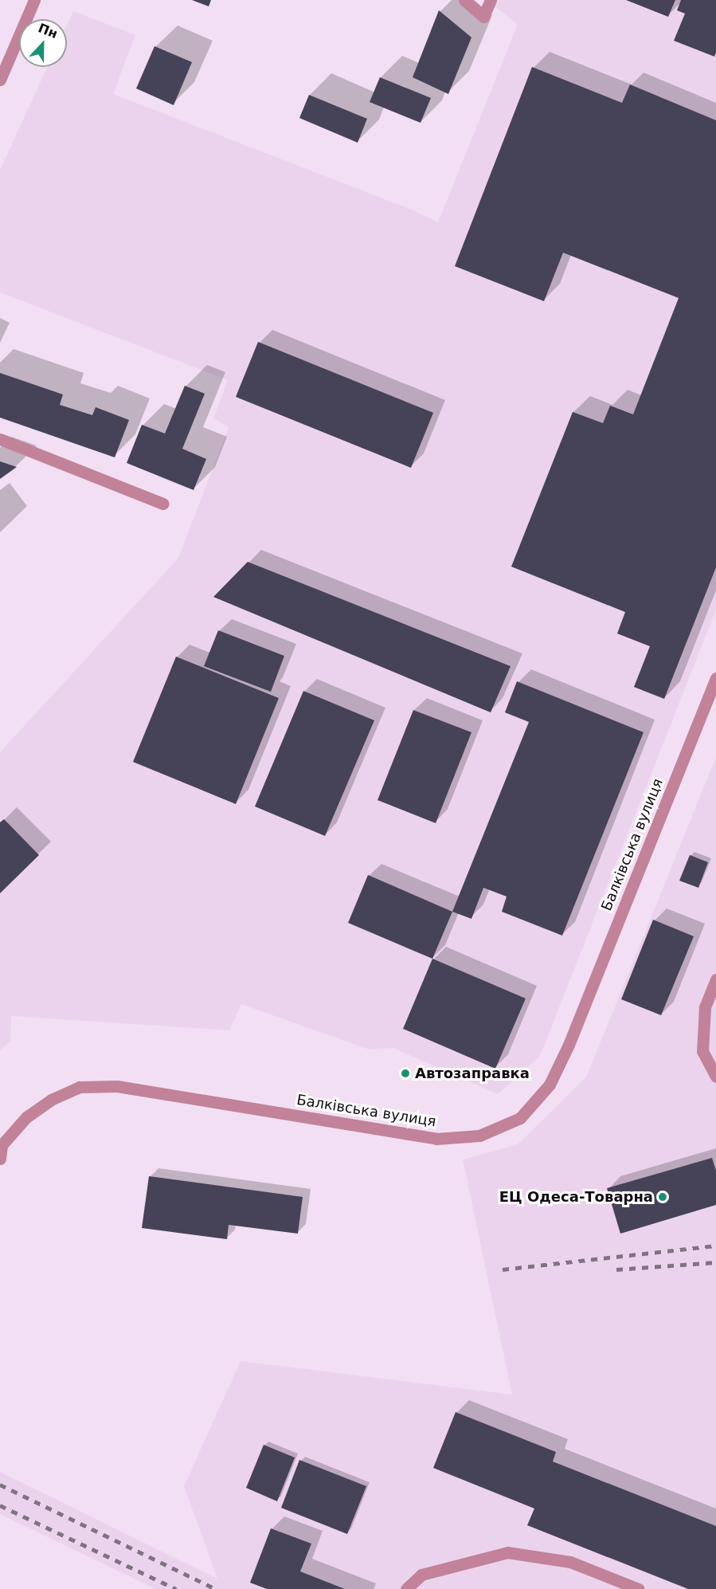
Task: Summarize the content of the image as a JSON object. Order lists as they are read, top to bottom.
{
  "streets": {
    "street": ["Балківська вулиця"]
  },
  "places": ["Автозаправка", "ЕЦ Одеса-Товарна"],
  "north": "top"
}
